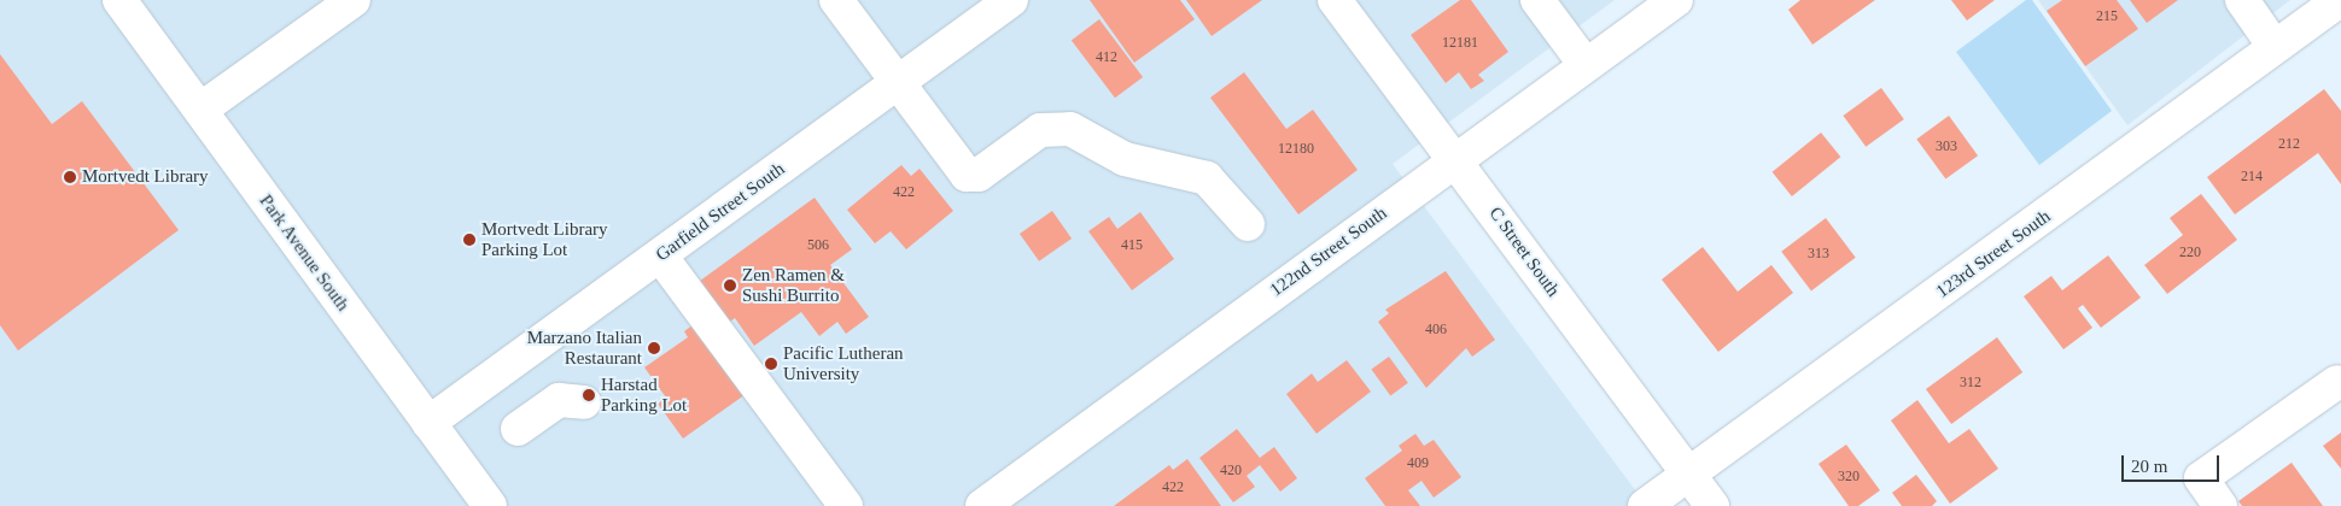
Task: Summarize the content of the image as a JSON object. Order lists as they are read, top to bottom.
{
  "streets": {
    "street": [
      "Garfield Street South",
      "122nd Street South",
      "C Street South",
      "Park Avenue South",
      "123rd Street South"
    ]
  },
  "crossings": [
    ["Garfield Street South", "Park Avenue South"],
    ["122nd Street South", "C Street South"],
    ["C Street South", "123rd Street South"]
  ],
  "places": [
    "Mortvedt Library",
    "Mortvedt Library Parking Lot",
    "Zen Ramen & Sushi Burrito",
    "Marzano Italian Restaurant",
    "Pacific Lutheran University",
    "Harstad Parking Lot"
  ],
  "house_numbers": [
    "215",
    "12181",
    "412",
    "212",
    "303",
    "12180",
    "214",
    "422",
    "506",
    "415",
    "220",
    "313",
    "406",
    "312",
    "409",
    "420",
    "320",
    "422"
  ],
  "scale_bar": "20 m"
}
